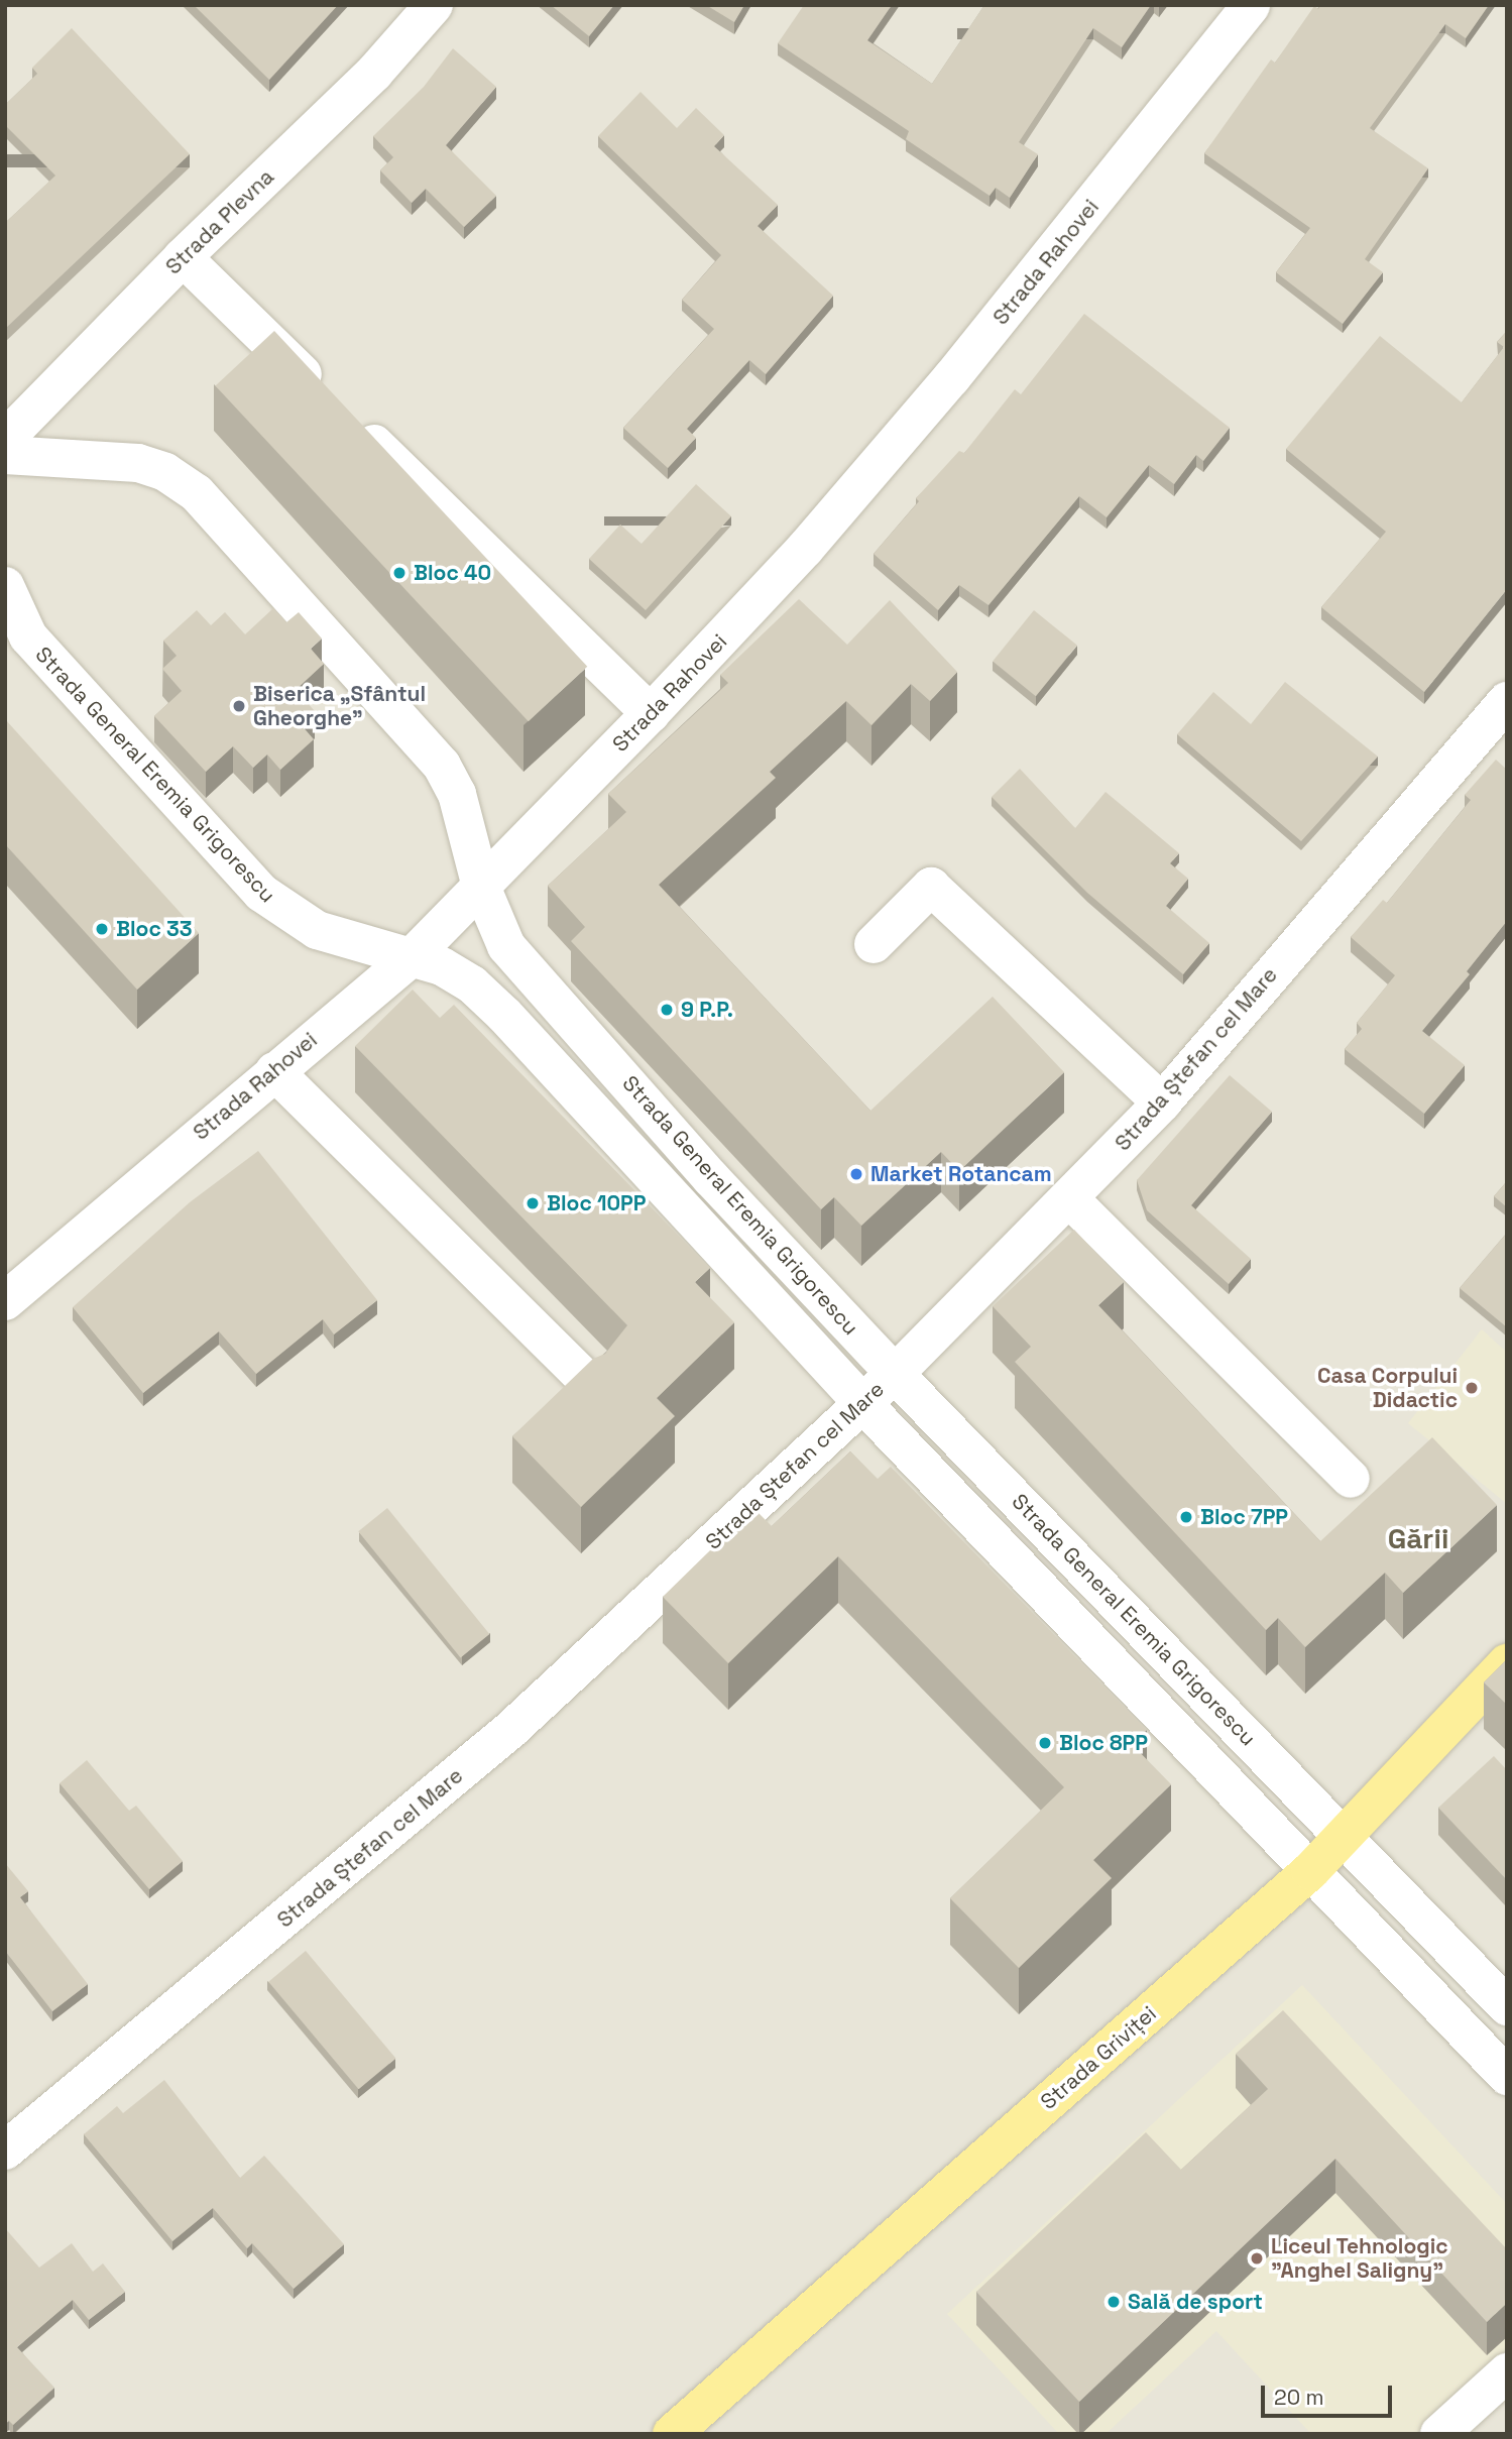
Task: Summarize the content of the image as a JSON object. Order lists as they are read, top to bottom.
{
  "streets": {
    "main road": ["Strada Griviței"],
    "street": [
      "Strada Plevna",
      "Strada Rahovei",
      "Strada General Eremia Grigorescu",
      "Strada Ștefan cel Mare"
    ]
  },
  "crossings": [
    ["Strada Rahovei", "Strada General Eremia Grigorescu"],
    ["Strada General Eremia Grigorescu", "Strada Ștefan cel Mare"],
    ["Strada General Eremia Grigorescu", "Strada Griviței"]
  ],
  "districts": ["Gării"],
  "places": [
    "Bloc 40",
    "Biserica „Sfântul Gheorghe\"",
    "Bloc 33",
    "9 P.P.",
    "Market Rotancam",
    "Bloc 10PP",
    "Casa Corpului Didactic",
    "Bloc 7PP",
    "Bloc 8PP",
    "Liceul Tehnologic \"Anghel Saligny\"",
    "Sală de sport"
  ],
  "scale_bar": "20 m"
}
